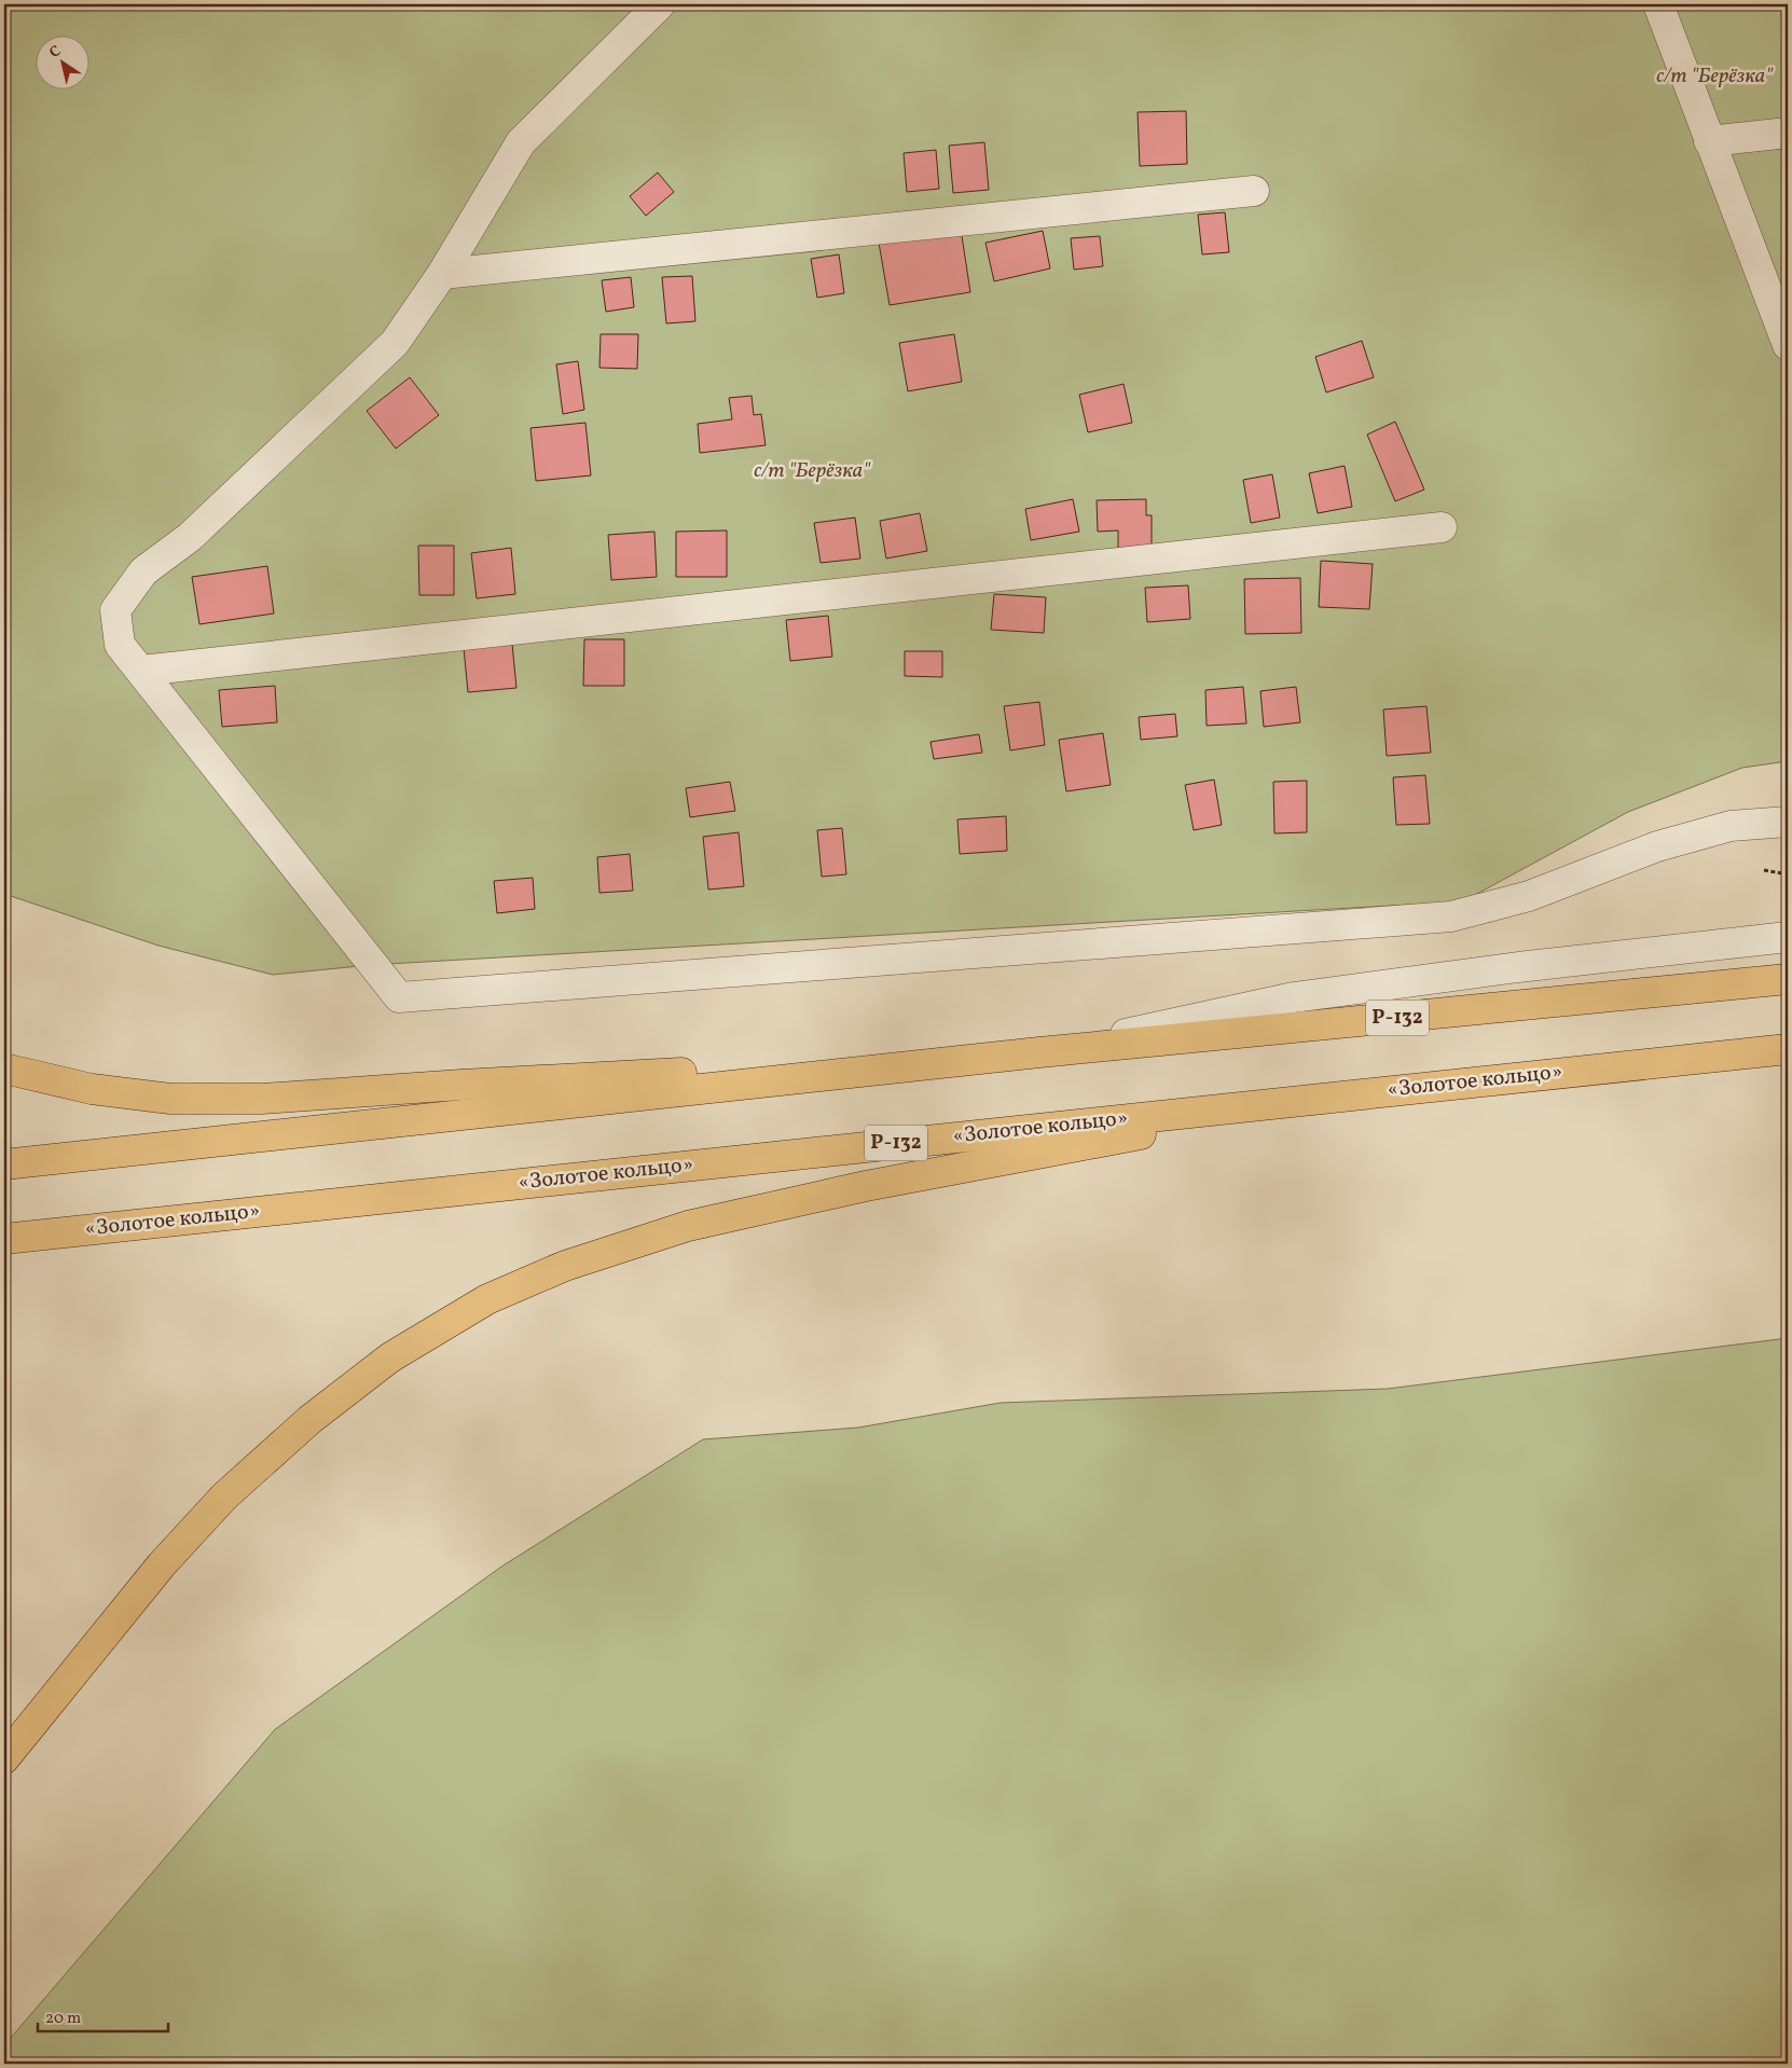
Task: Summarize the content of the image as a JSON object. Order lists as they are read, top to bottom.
{
  "streets": {
    "highway": ["Р-132", "«Золотое кольцо»"]
  },
  "crossings": [
    ["Р-132", "«Золотое кольцо»"]
  ],
  "parks": ["с/т \"Берёзка\"", "c/т \"Берёзка\""],
  "scale_bar": "20 m",
  "north": "top left"
}
